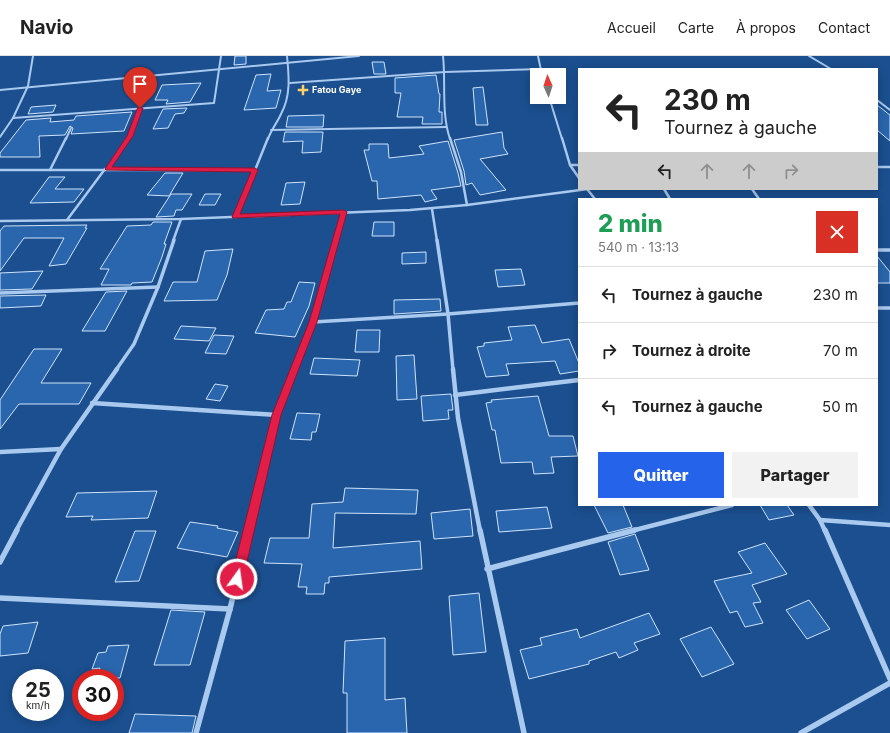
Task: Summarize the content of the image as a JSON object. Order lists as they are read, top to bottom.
{
  "places": {
    "health": ["Fatou Gaye"]
  },
  "north": "top",
  "page": {
    "header": "Navio",
    "nav": [
      "Accueil",
      "Carte",
      "À propos",
      "Contact"
    ],
    "turn": ["230 m", "Tournez à gauche"],
    "heading": ["2 min", "540 m · 13:13"],
    "list": [
      {
        "name": "Tournez à gauche",
        "value": "230 m"
      },
      {
        "name": "Tournez à droite",
        "value": "70 m"
      },
      {
        "name": "Tournez à gauche",
        "value": "50 m"
      }
    ],
    "buttons": ["Quitter", "Partager"],
    "speed": "25 km/h",
    "limit": "30"
  }
}
